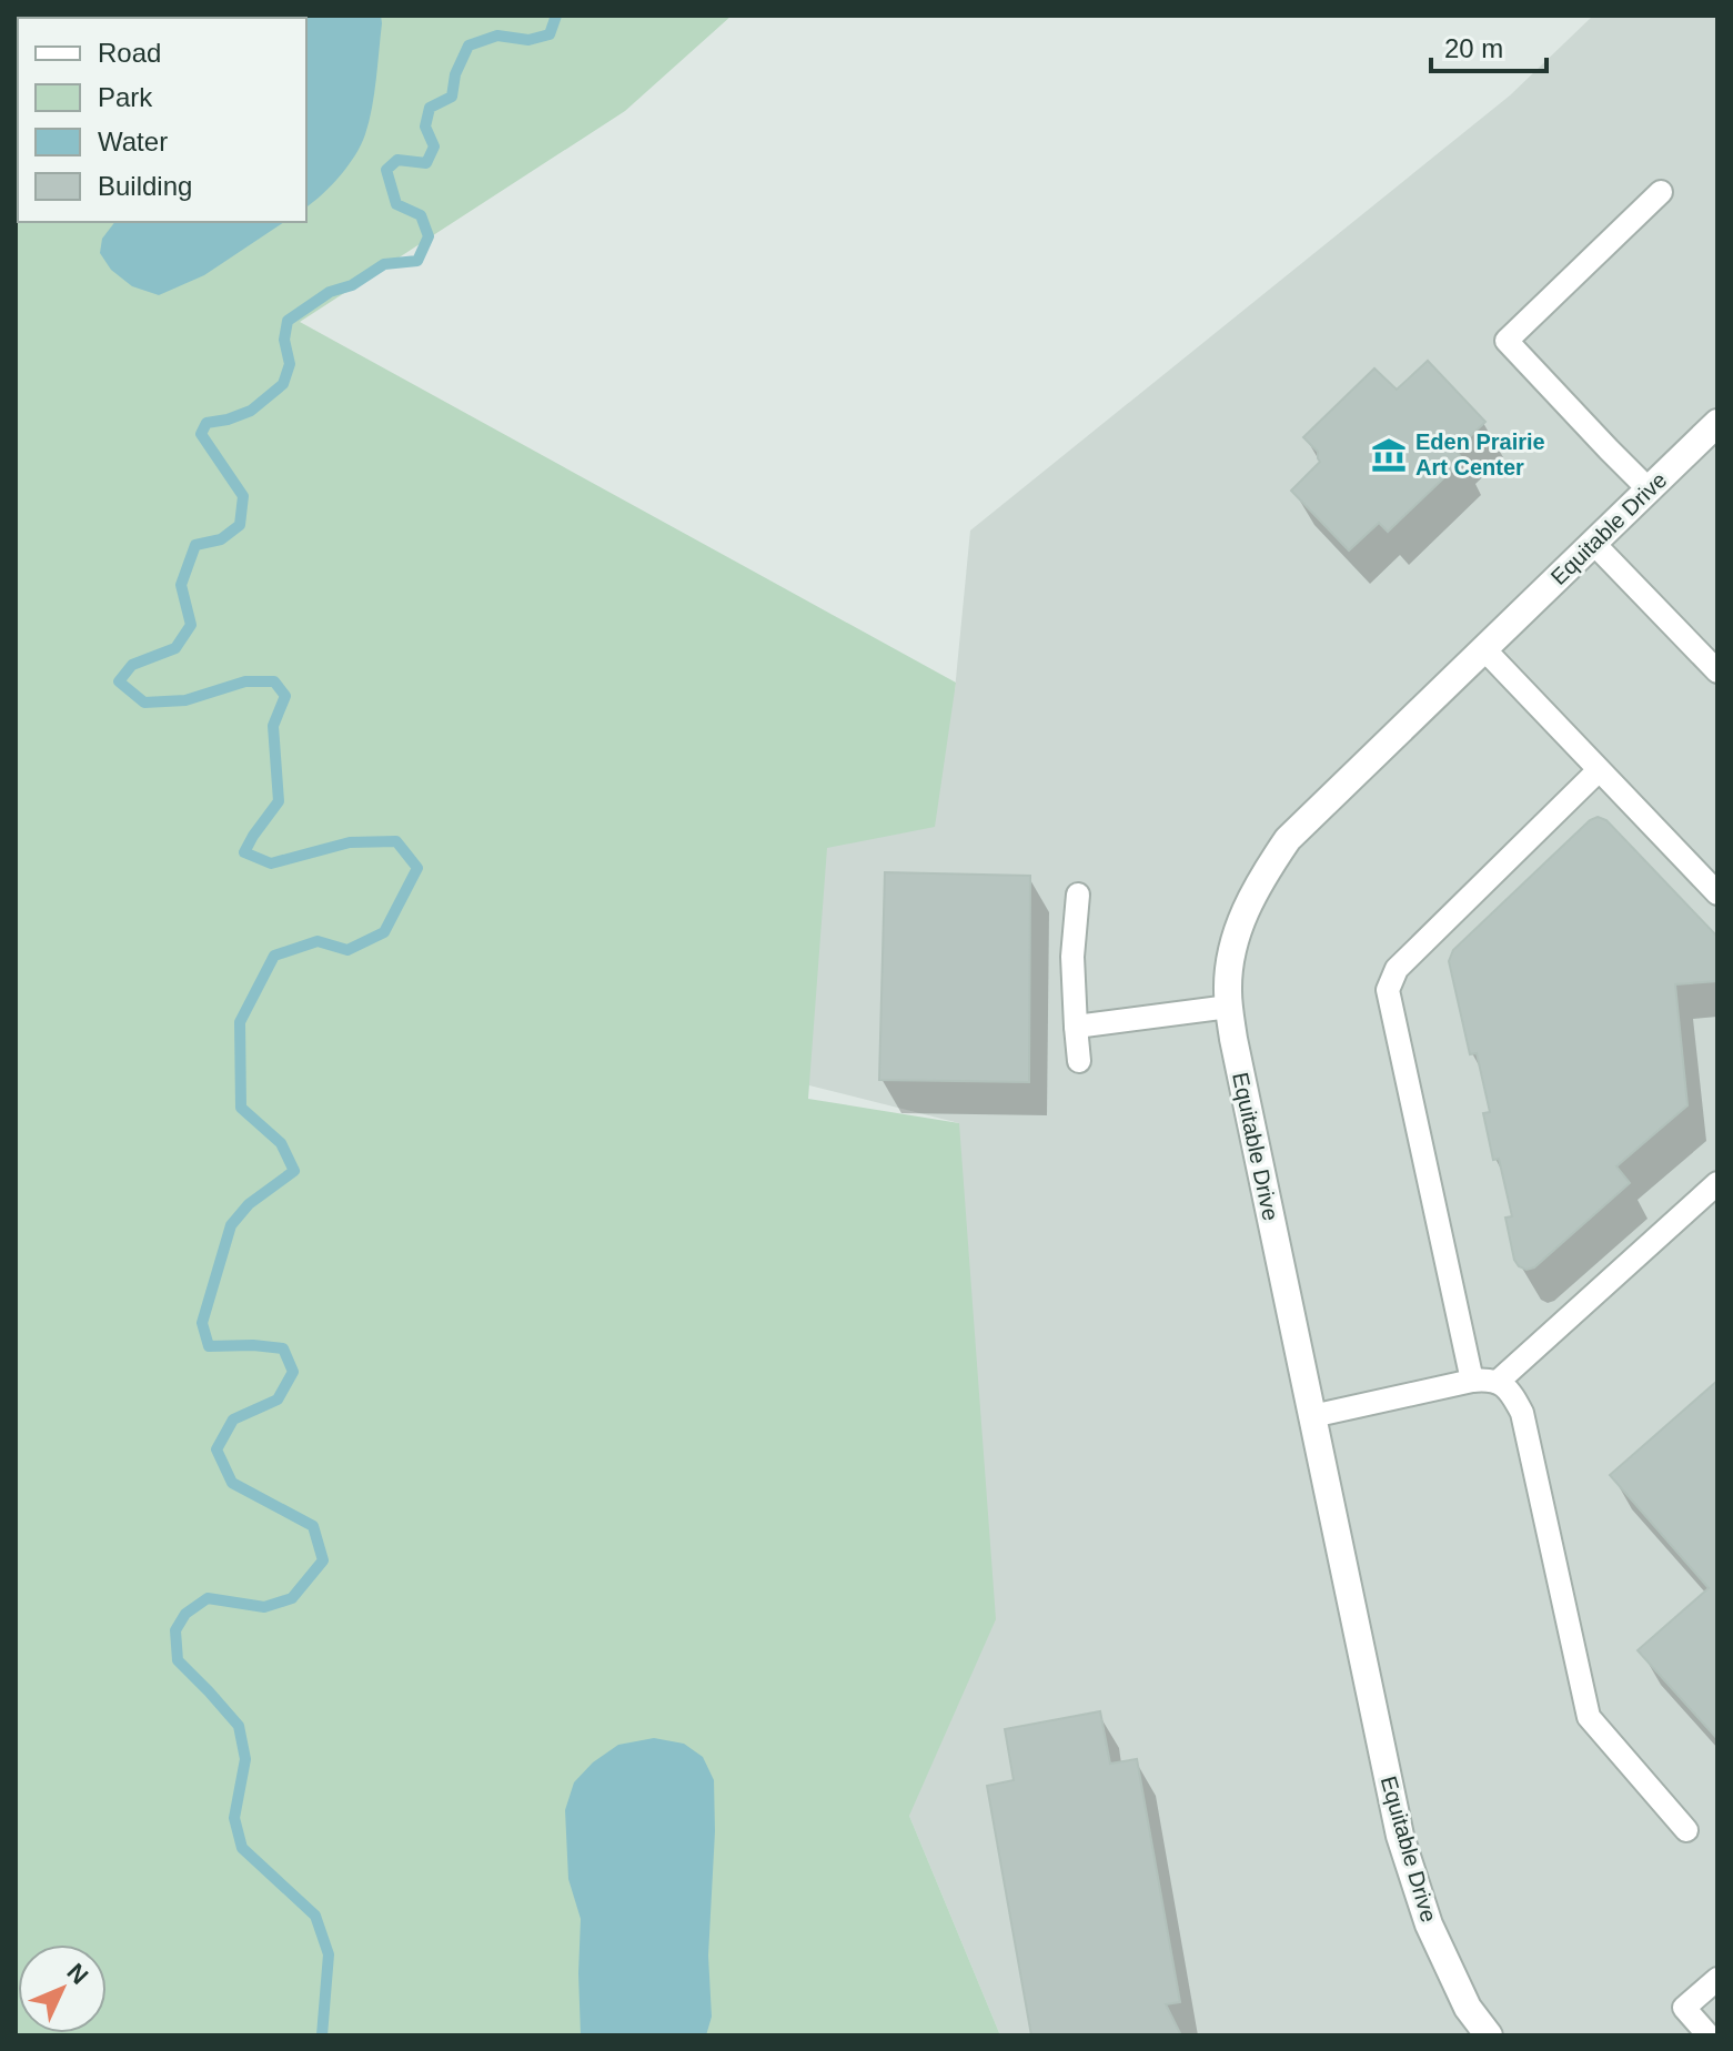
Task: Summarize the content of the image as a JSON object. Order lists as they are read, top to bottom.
{
  "streets": {
    "street": ["Equitable Drive"]
  },
  "places": {
    "museum": ["Eden Prairie Art Center"]
  },
  "legend": [
    "Road",
    "Park",
    "Water",
    "Building"
  ],
  "scale_bar": "20 m",
  "north": "top right"
}
